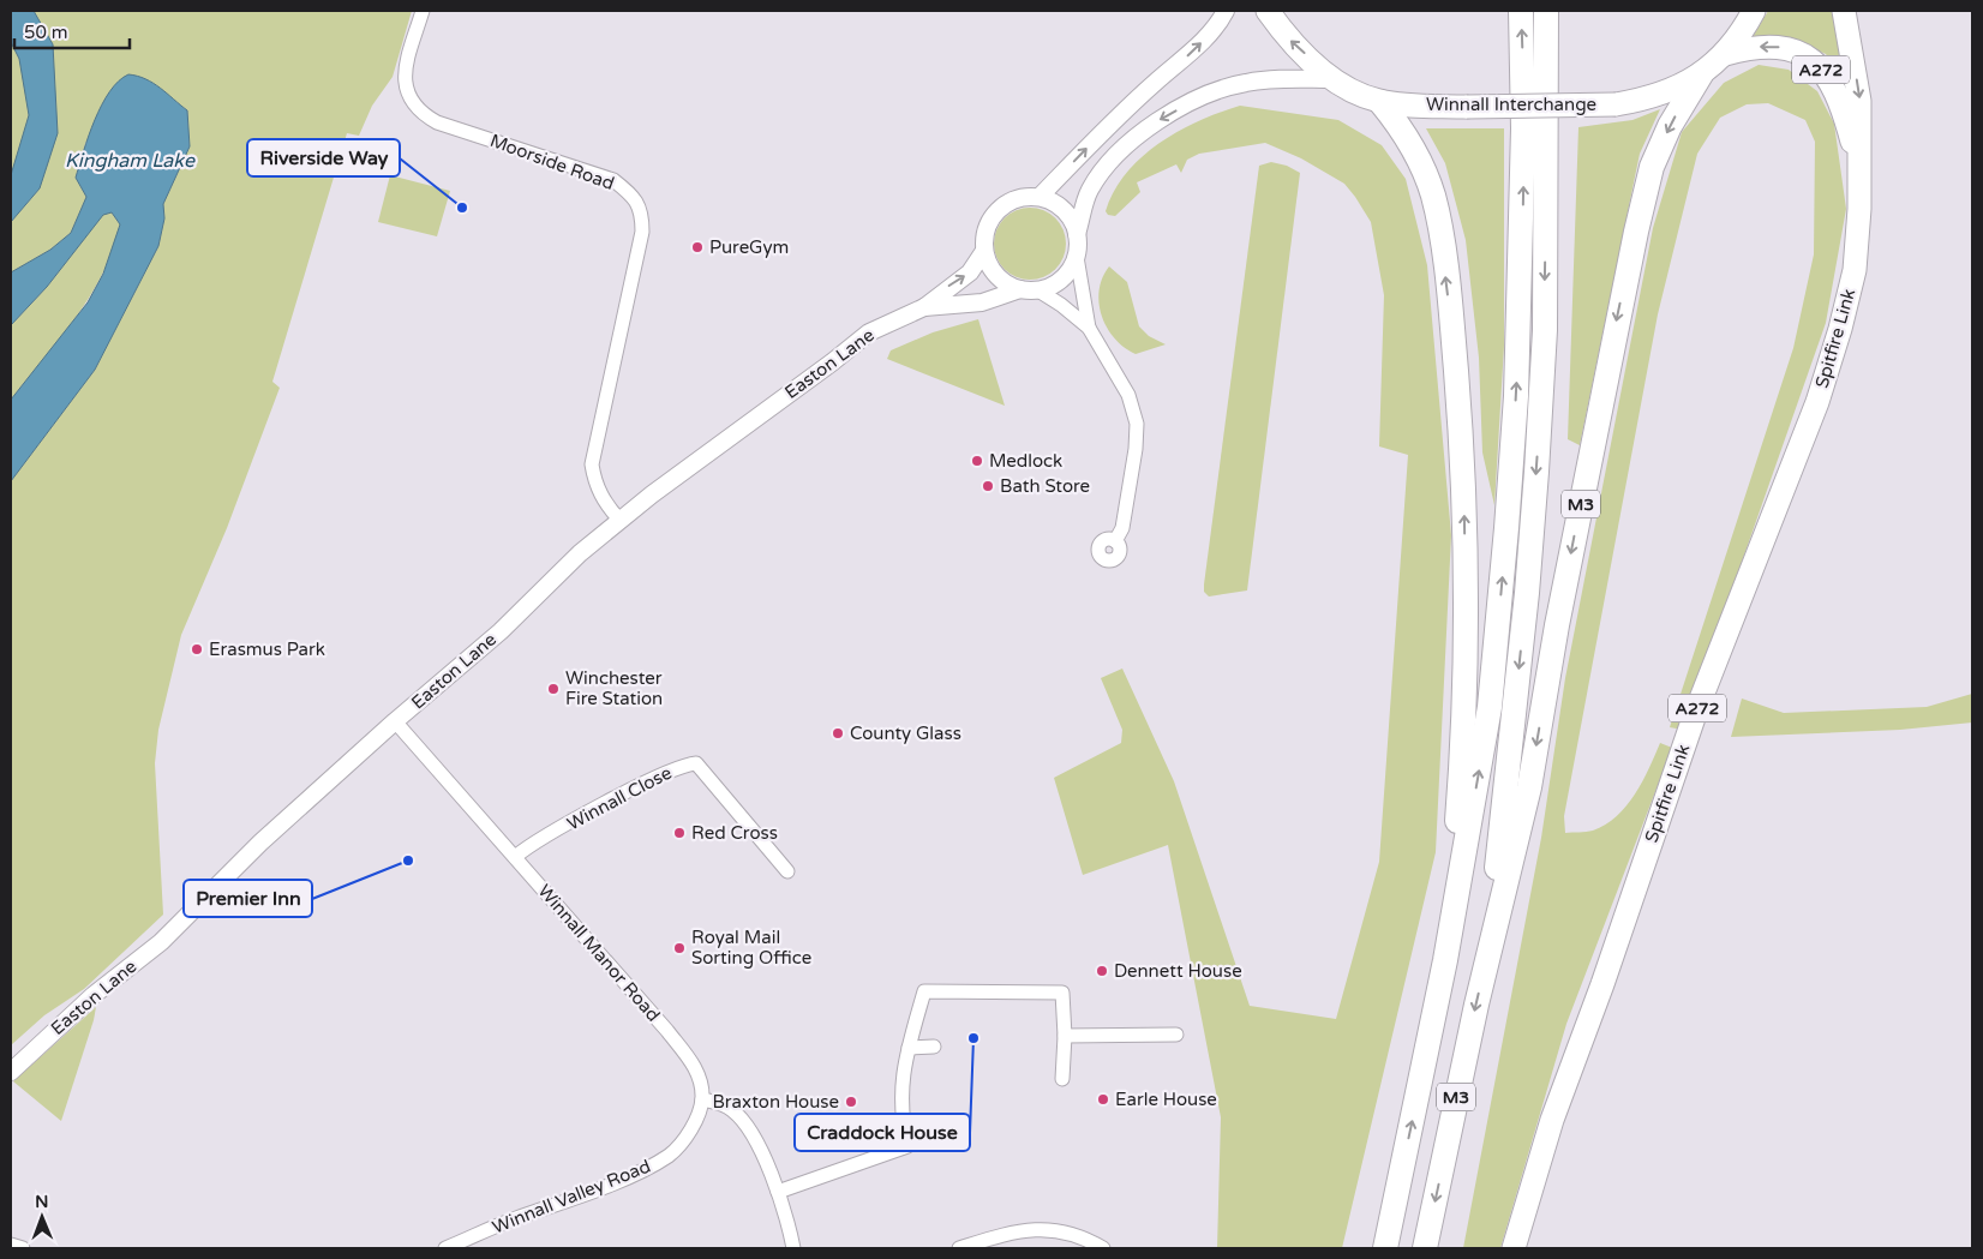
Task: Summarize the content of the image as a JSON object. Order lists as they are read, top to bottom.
{
  "streets": {
    "highway": [
      "A272",
      "Winnall Interchange",
      "Spitfire Link",
      "M3"
    ],
    "street": [
      "Moorside Road",
      "Easton Lane",
      "Winnall Close",
      "Winnall Manor Road",
      "Winnall Valley Road"
    ]
  },
  "crossings": [
    ["Winnall Interchange", "Spitfire Link"],
    ["Winnall Interchange", "M3"],
    ["Moorside Road", "Easton Lane"],
    ["Easton Lane", "Winnall Manor Road"],
    ["Winnall Close", "Winnall Manor Road"],
    ["Winnall Manor Road", "Winnall Valley Road"]
  ],
  "water": ["Kingham Lake"],
  "places": [
    "Riverside Way",
    "PureGym",
    "Medlock",
    "Bath Store",
    "Erasmus Park",
    "Winchester Fire Station",
    "County Glass",
    "Red Cross",
    "Premier Inn",
    "Royal Mail Sorting Office",
    "Dennett House",
    "Craddock House",
    "Earle House",
    "Braxton House"
  ],
  "scale_bar": "50 m",
  "north": "top"
}
